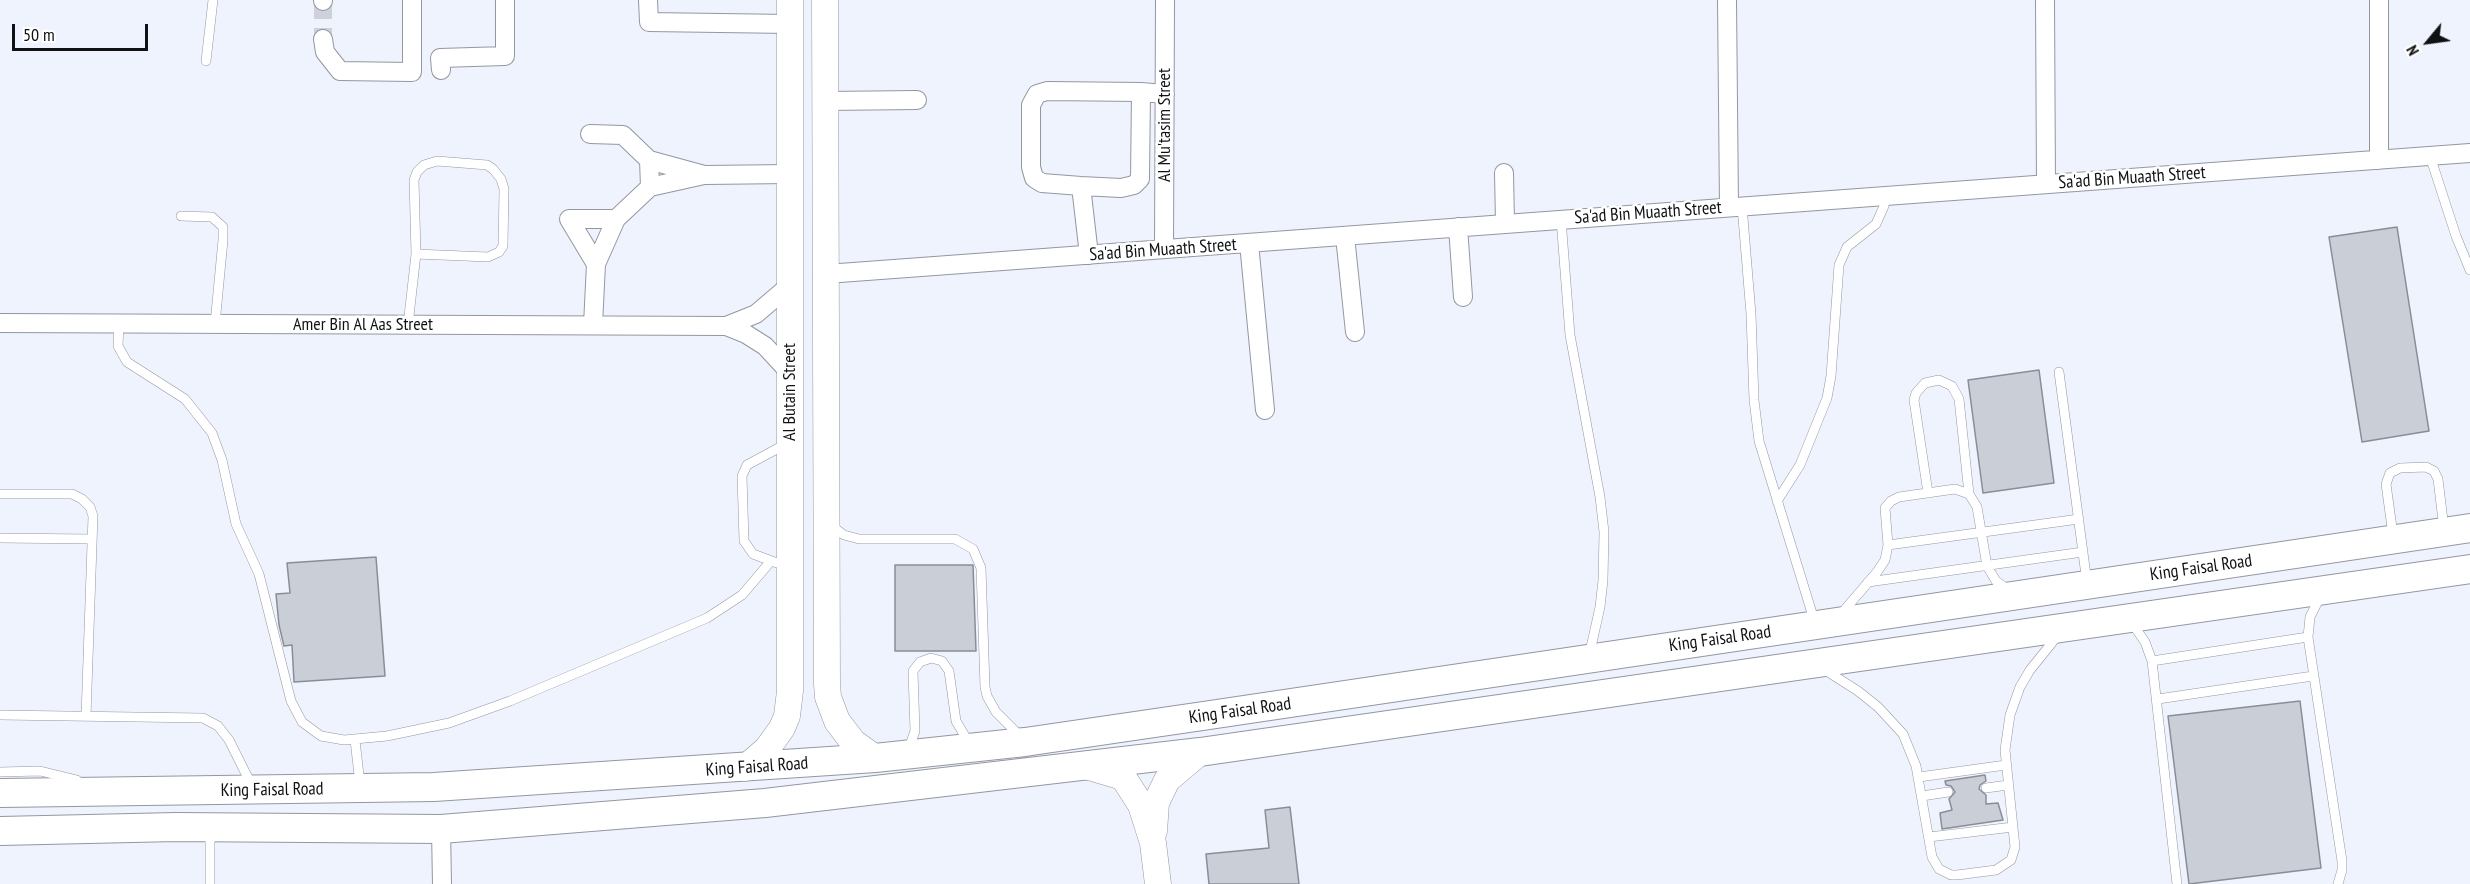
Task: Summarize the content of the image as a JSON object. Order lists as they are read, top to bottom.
{
  "streets": {
    "main road": ["King Faisal Road"],
    "street": [
      "Al Mu'tasim Street",
      "Sa'ad Bin Muaath Street",
      "Amer Bin Al Aas Street",
      "Al Butain Street"
    ]
  },
  "crossings": [
    ["Al Mu'tasim Street", "Sa'ad Bin Muaath Street"],
    ["Sa'ad Bin Muaath Street", "Al Butain Street"],
    ["Amer Bin Al Aas Street", "Al Butain Street"],
    ["Al Butain Street", "King Faisal Road"]
  ],
  "scale_bar": "50 m",
  "north": "bottom left"
}
